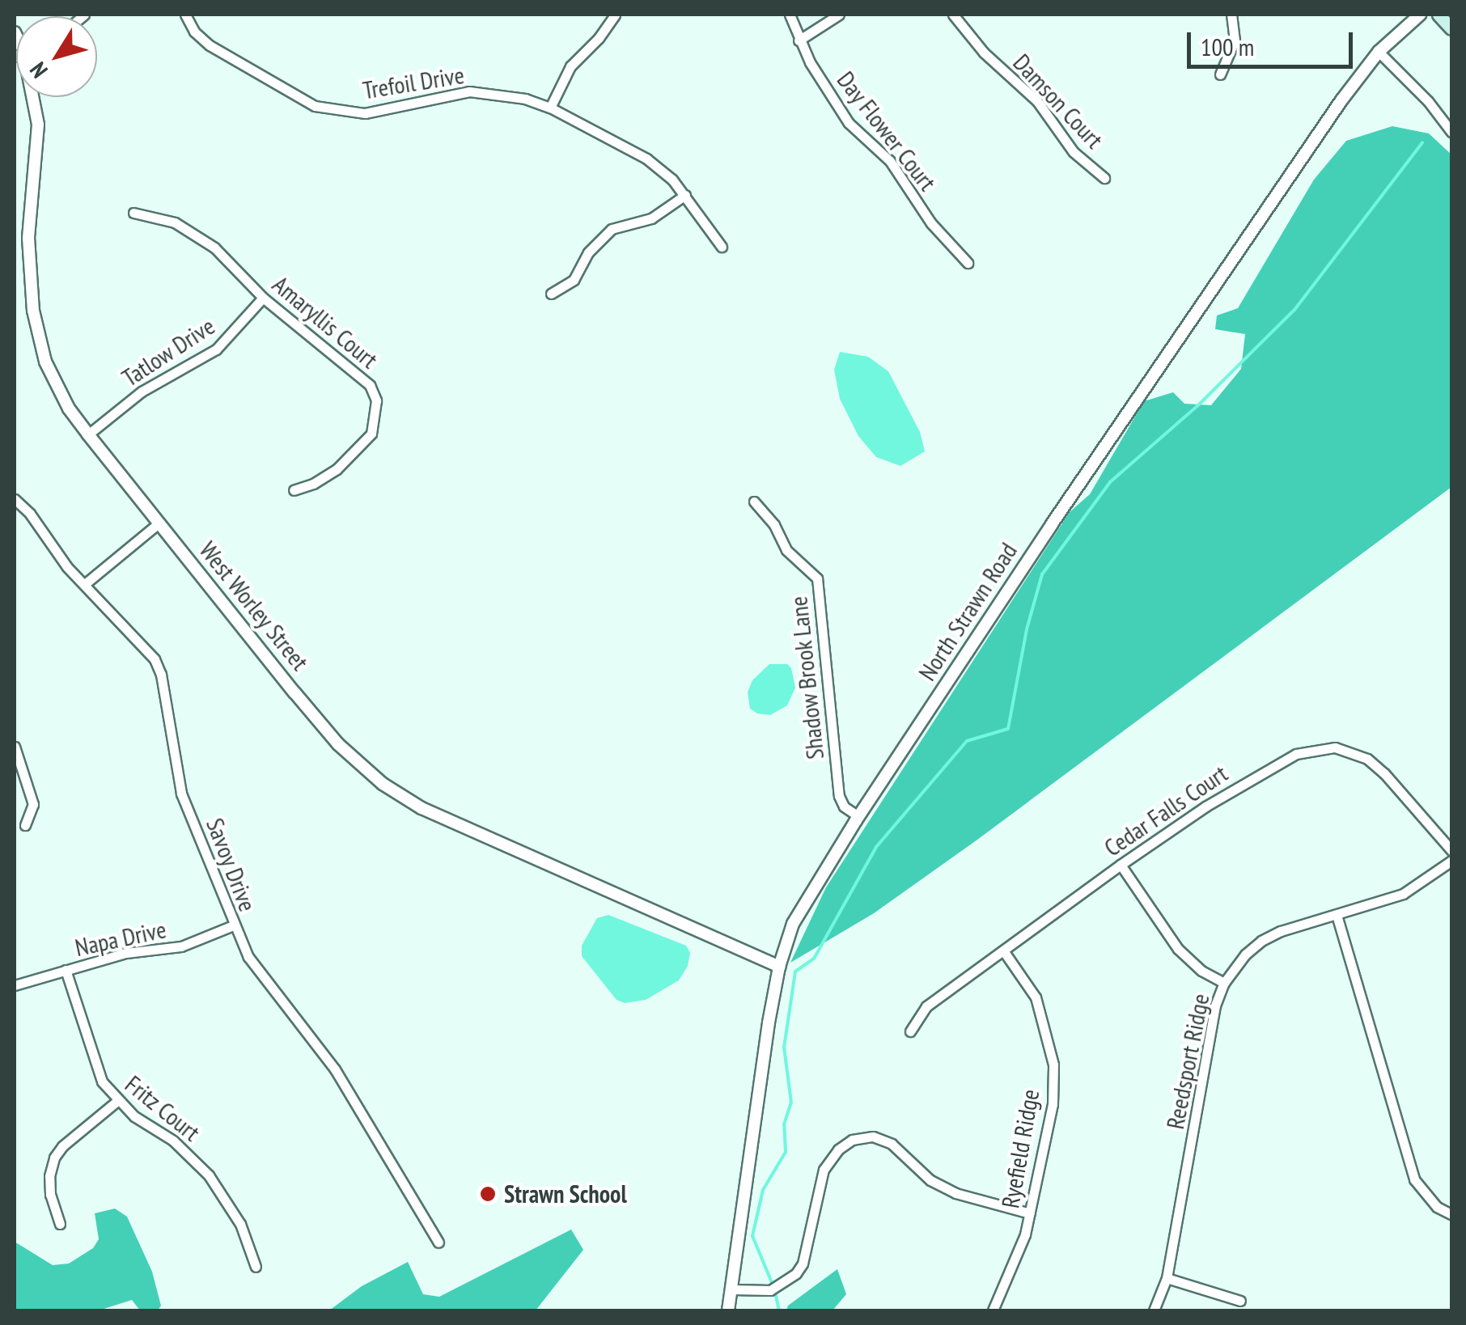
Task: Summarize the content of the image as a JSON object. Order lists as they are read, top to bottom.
{
  "streets": {
    "street": [
      "Trefoil Drive",
      "Damson Court",
      "Day Flower Court",
      "Amaryllis Court",
      "Tatlow Drive",
      "West Worley Street",
      "North Strawn Road",
      "Shadow Brook Lane",
      "Cedar Falls Court",
      "Savoy Drive",
      "Napa Drive",
      "Reedsport Ridge",
      "Fritz Court",
      "Ryefield Ridge"
    ]
  },
  "crossings": [
    ["Amaryllis Court", "Tatlow Drive"],
    ["Tatlow Drive", "West Worley Street"],
    ["West Worley Street", "North Strawn Road"],
    ["North Strawn Road", "Shadow Brook Lane"],
    ["Cedar Falls Court", "Ryefield Ridge"],
    ["Savoy Drive", "Napa Drive"],
    ["Napa Drive", "Fritz Court"]
  ],
  "places": ["Strawn School"],
  "scale_bar": "100 m",
  "north": "bottom left"
}
